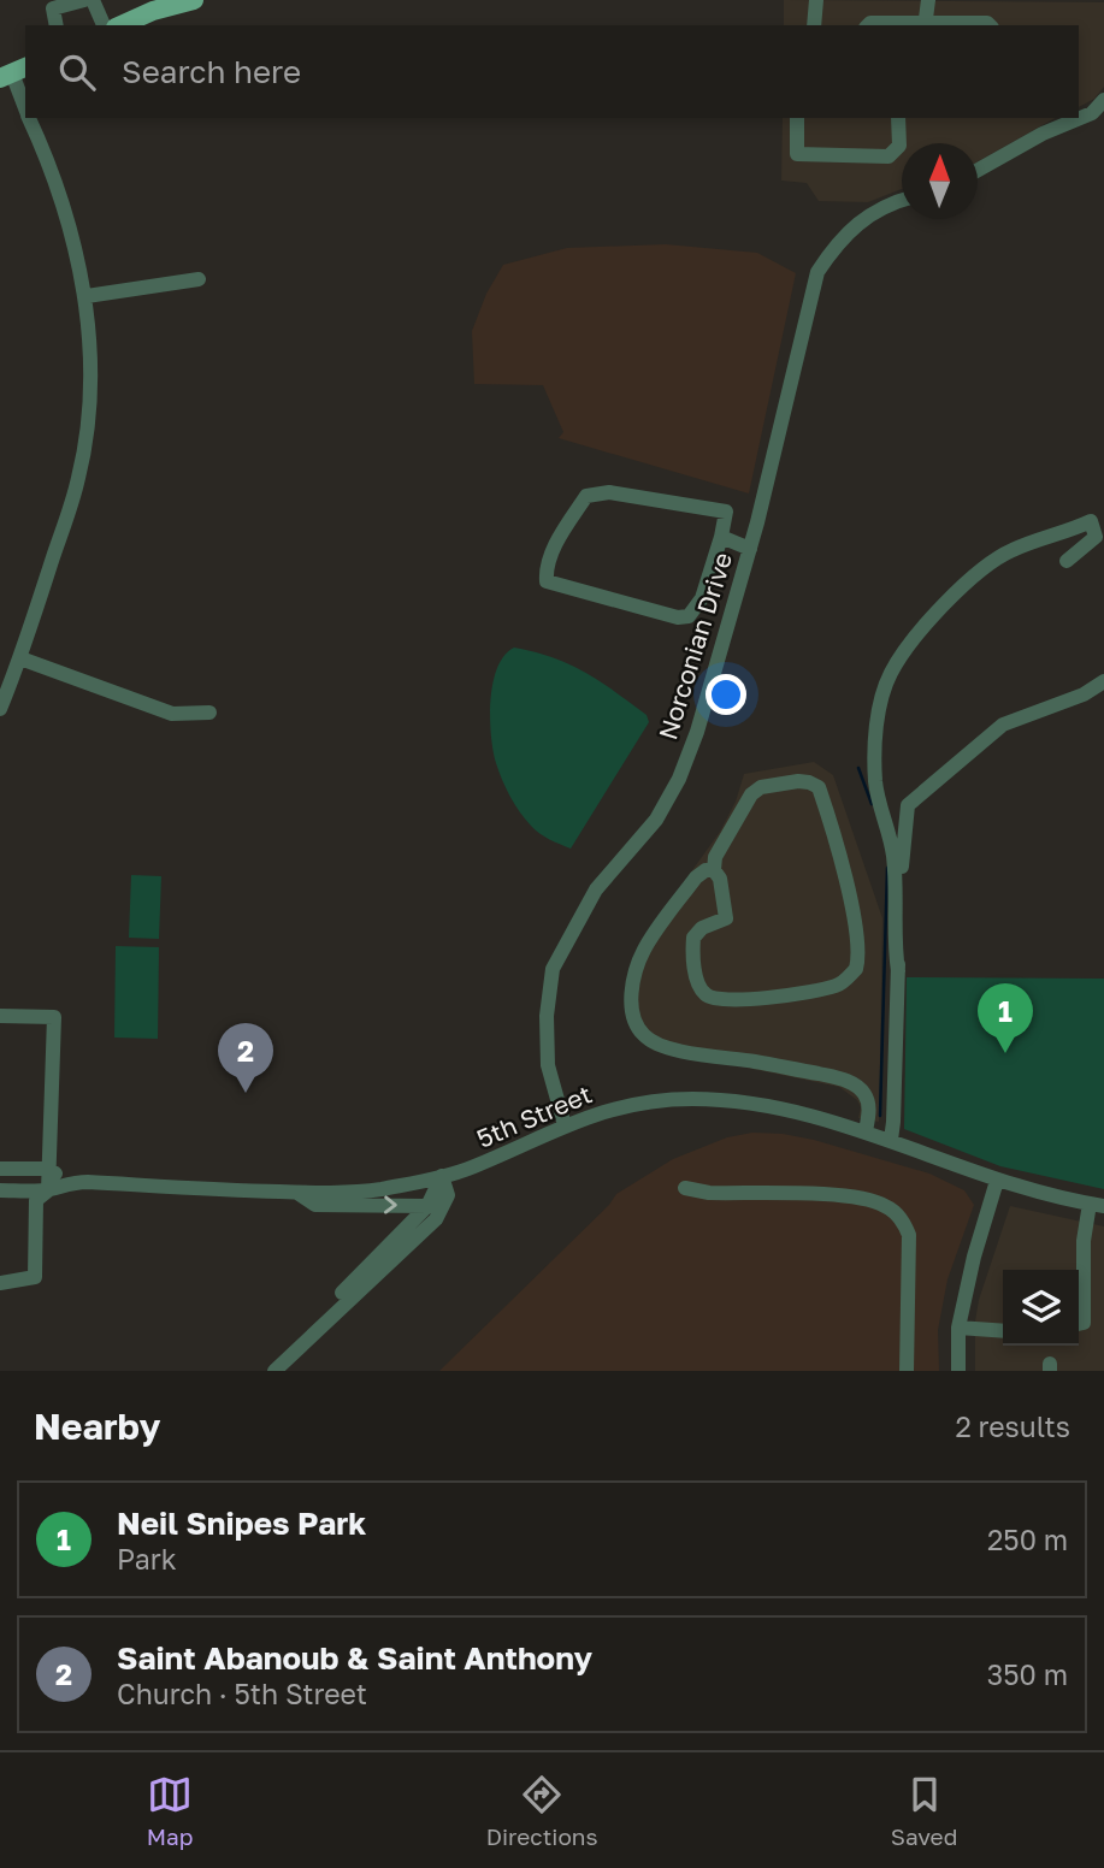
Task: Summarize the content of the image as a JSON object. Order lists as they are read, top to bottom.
{
  "streets": {
    "street": ["Norconian Drive", "5th Street"]
  },
  "crossings": [
    ["Norconian Drive", "5th Street"]
  ],
  "north": "top",
  "page": {
    "search": "Search here",
    "pins": ["1", "2"],
    "heading": ["Nearby", "2 results"],
    "list": [
      {
        "mark": "1",
        "name": "Neil Snipes Park",
        "note": "Park",
        "value": "250 m"
      },
      {
        "mark": "2",
        "name": "Saint Abanoub & Saint Anthony",
        "note": "Church · 5th Street",
        "value": "350 m"
      }
    ],
    "nav": ["Map", "Directions", "Saved"]
  }
}
